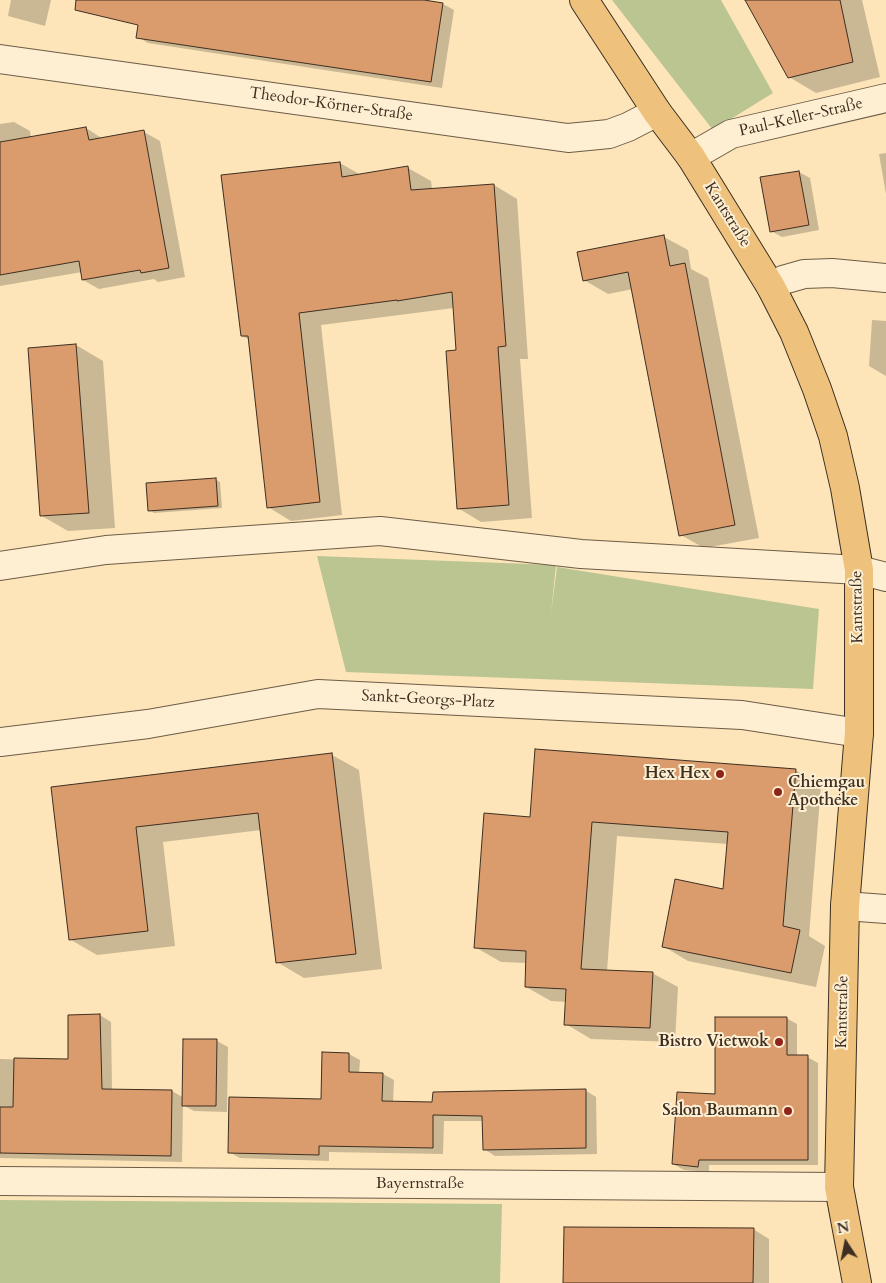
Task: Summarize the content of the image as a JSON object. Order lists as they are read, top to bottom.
{
  "streets": {
    "main road": ["Kantstraße"],
    "street": [
      "Theodor-Körner-Straße",
      "Paul-Keller-Straße",
      "Sankt-Georgs-Platz",
      "Bayernstraße"
    ]
  },
  "crossings": [
    ["Theodor-Körner-Straße", "Kantstraße"],
    ["Paul-Keller-Straße", "Kantstraße"],
    ["Kantstraße", "Sankt-Georgs-Platz"],
    ["Kantstraße", "Bayernstraße"]
  ],
  "places": [
    "Hex Hex",
    "Chiemgau Apotheke",
    "Bistro Vietwok",
    "Salon Baumann"
  ],
  "north": "top"
}
